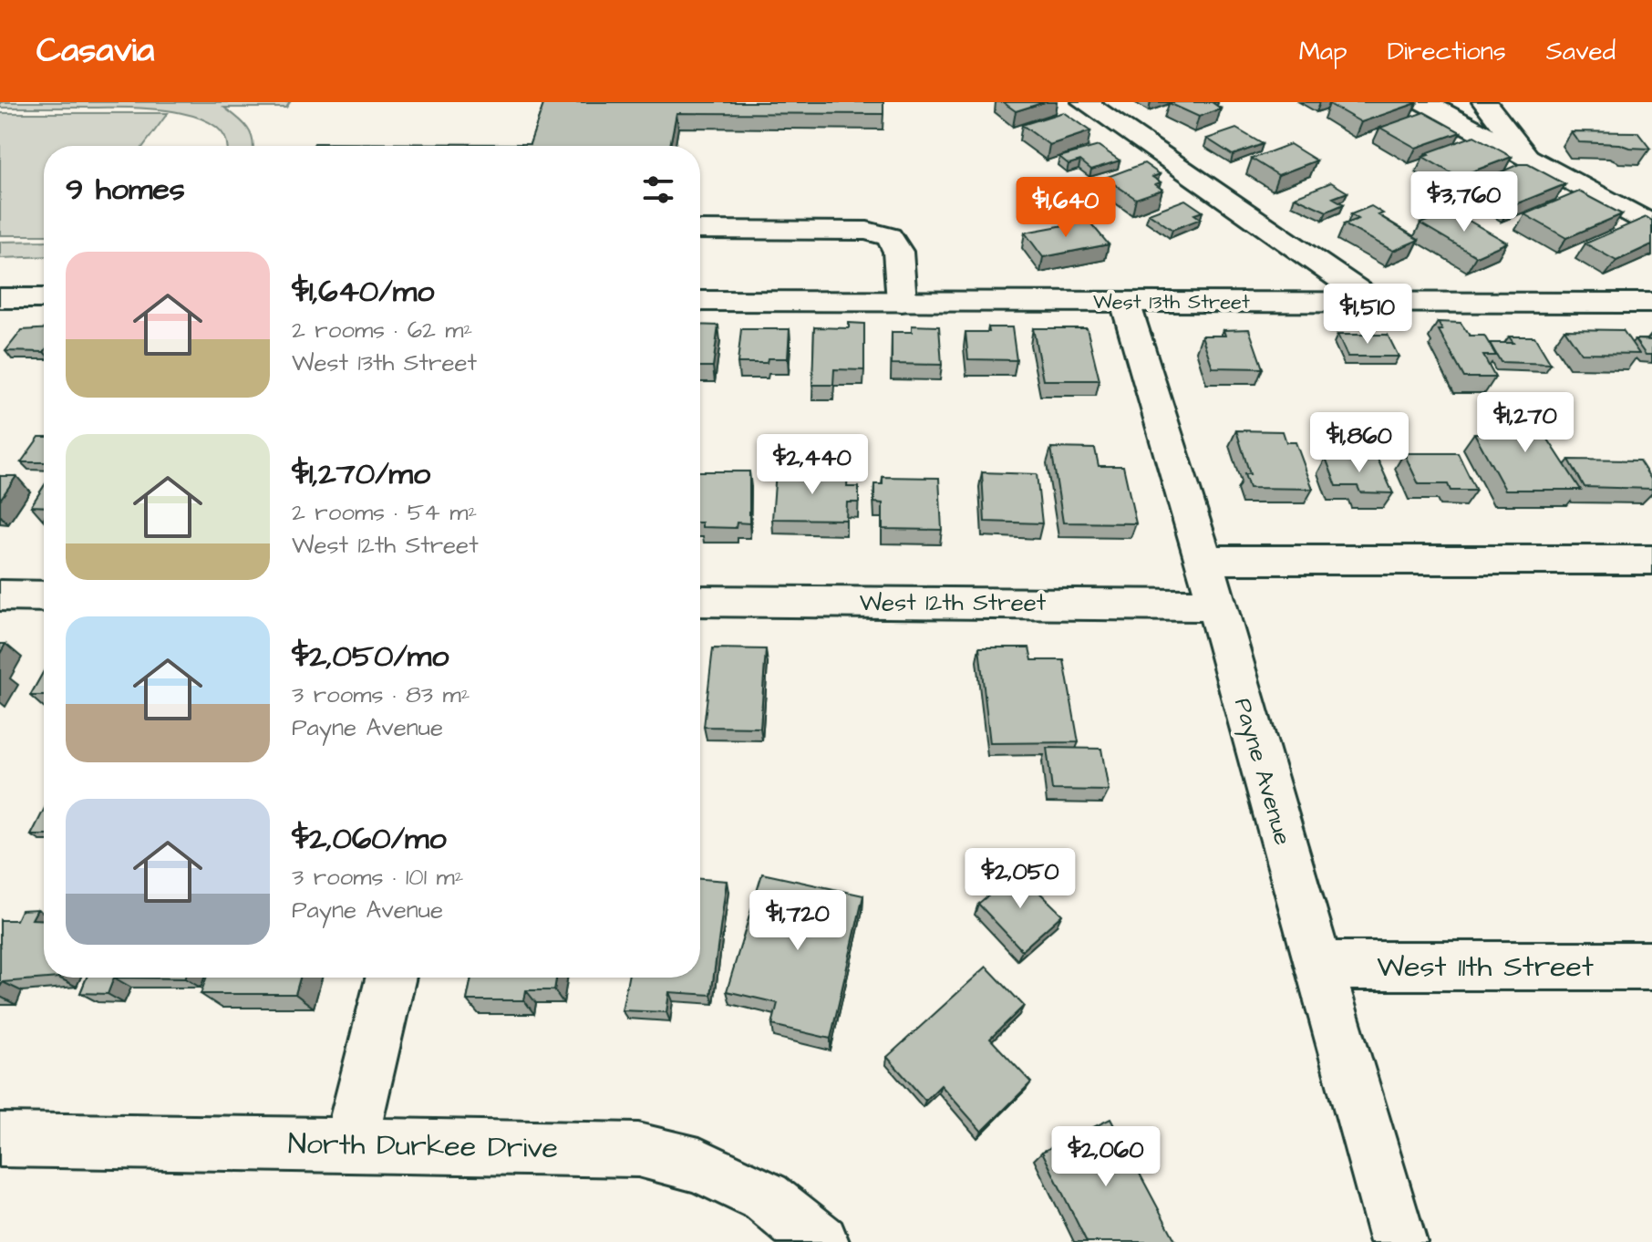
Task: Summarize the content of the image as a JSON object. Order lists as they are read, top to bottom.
{
  "streets": {
    "street": [
      "West 13th Street",
      "West 12th Street",
      "Payne Avenue",
      "West 11th Street",
      "North Durkee Drive"
    ]
  },
  "crossings": [
    ["West 13th Street", "Payne Avenue"],
    ["West 12th Street", "Payne Avenue"],
    ["Payne Avenue", "West 11th Street"]
  ],
  "page": {
    "header": "Casavia",
    "nav": ["Map", "Directions", "Saved"],
    "heading": "9 homes",
    "price": [
      "$3,760",
      "$1,640",
      "$1,510",
      "$1,270",
      "$1,860",
      "$2,440",
      "$2,050",
      "$1,720",
      "$2,060"
    ],
    "list": [
      {
        "name": "$1,640/mo",
        "note": "2 rooms · 62 m² · West 13th Street"
      },
      {
        "name": "$1,270/mo",
        "note": "2 rooms · 54 m² · West 12th Street"
      },
      {
        "name": "$2,050/mo",
        "note": "3 rooms · 83 m² · Payne Avenue"
      },
      {
        "name": "$2,060/mo",
        "note": "3 rooms · 101 m² · Payne Avenue"
      }
    ]
  }
}
